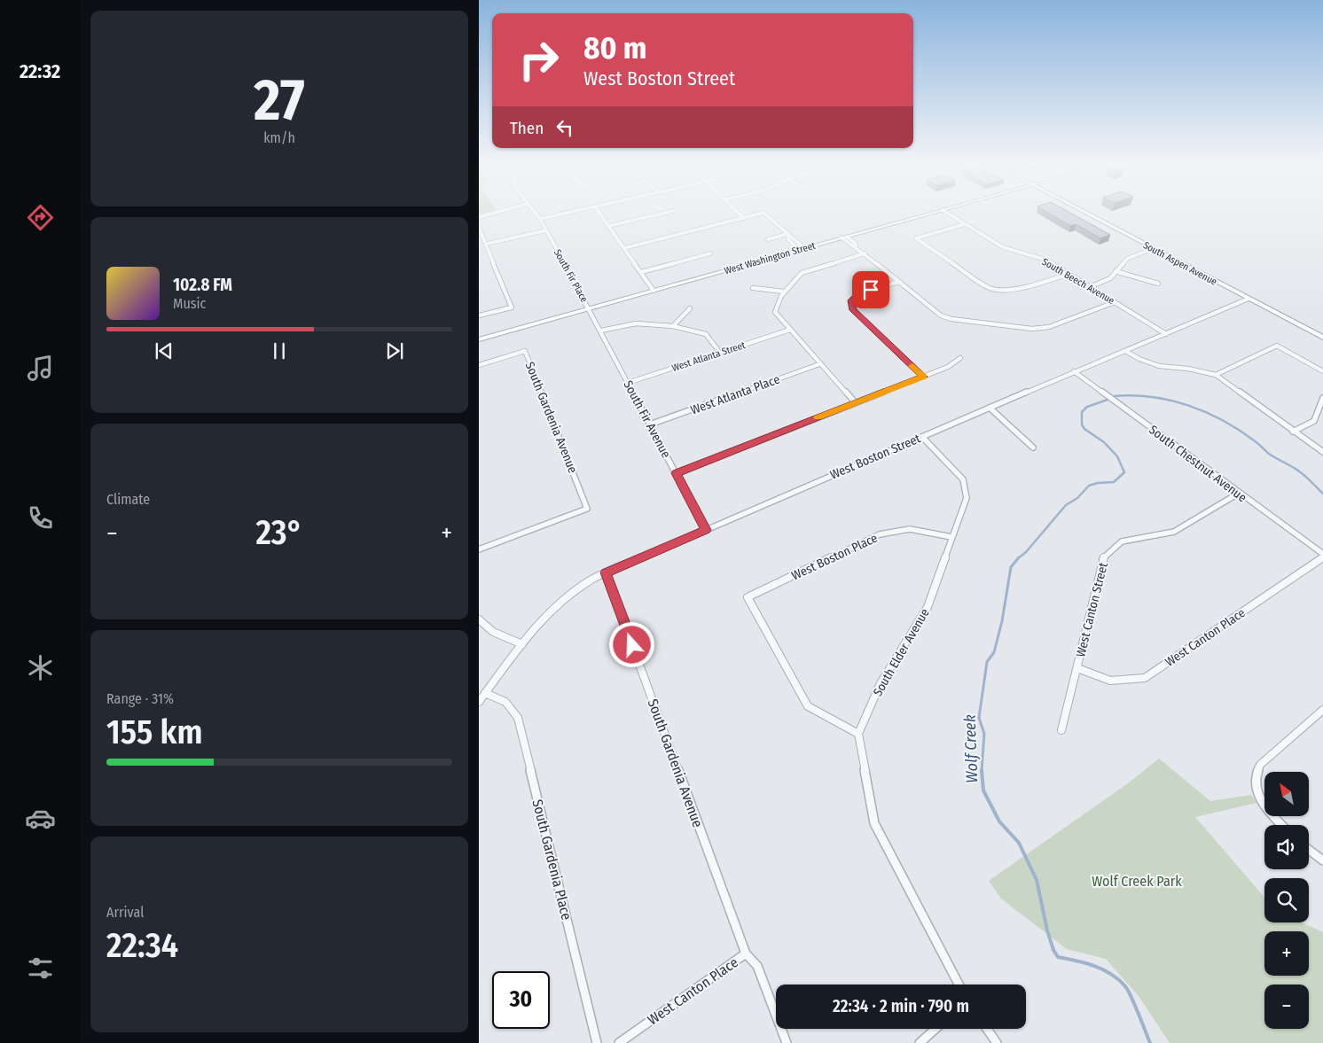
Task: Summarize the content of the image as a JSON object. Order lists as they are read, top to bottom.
{
  "streets": {
    "main road": ["West Washington Street", "South Aspen Avenue"],
    "street": [
      "South Fir Place",
      "South Beech Avenue",
      "West Atlanta Street",
      "West Atlanta Place",
      "South Gardenia Avenue",
      "South Fir Avenue",
      "West Boston Street",
      "South Chestnut Avenue",
      "West Boston Place",
      "West Canton Street",
      "West Canton Place",
      "South Elder Avenue",
      "South Gardenia Place"
    ]
  },
  "crossings": [
    ["West Washington Street", "South Fir Place"],
    ["West Washington Street", "South Fir Avenue"],
    ["South Aspen Avenue", "West Boston Street"],
    ["South Fir Place", "South Fir Avenue"],
    ["South Beech Avenue", "West Boston Street"],
    ["West Atlanta Street", "South Fir Avenue"],
    ["West Atlanta Place", "South Fir Avenue"],
    ["South Gardenia Avenue", "West Boston Street"],
    ["South Gardenia Avenue", "West Canton Place"],
    ["South Fir Avenue", "West Boston Street"],
    ["West Boston Street", "South Chestnut Avenue"],
    ["West Boston Street", "South Elder Avenue"],
    ["South Chestnut Avenue", "West Canton Street"],
    ["South Chestnut Avenue", "West Canton Place"],
    ["West Boston Place", "South Elder Avenue"],
    ["West Canton Street", "West Canton Place"]
  ],
  "water": ["Wolf Creek"],
  "parks": ["Wolf Creek Park"],
  "north": "top left",
  "page": {
    "tabs": "22:32",
    "tile": [
      ["27", "km/h"],
      "Climate",
      ["Range · 31%", "155 km"],
      ["Arrival", "22:34"]
    ],
    "turn": ["80 m", "West Boston Street"],
    "then": "Then",
    "song": ["102.8 FM", "Music"],
    "heat": ["−", "23°", "+"],
    "map_buttons": ["+", "−"],
    "limit": "30",
    "trip": "22:34 · 2 min · 790 m"
  }
}
